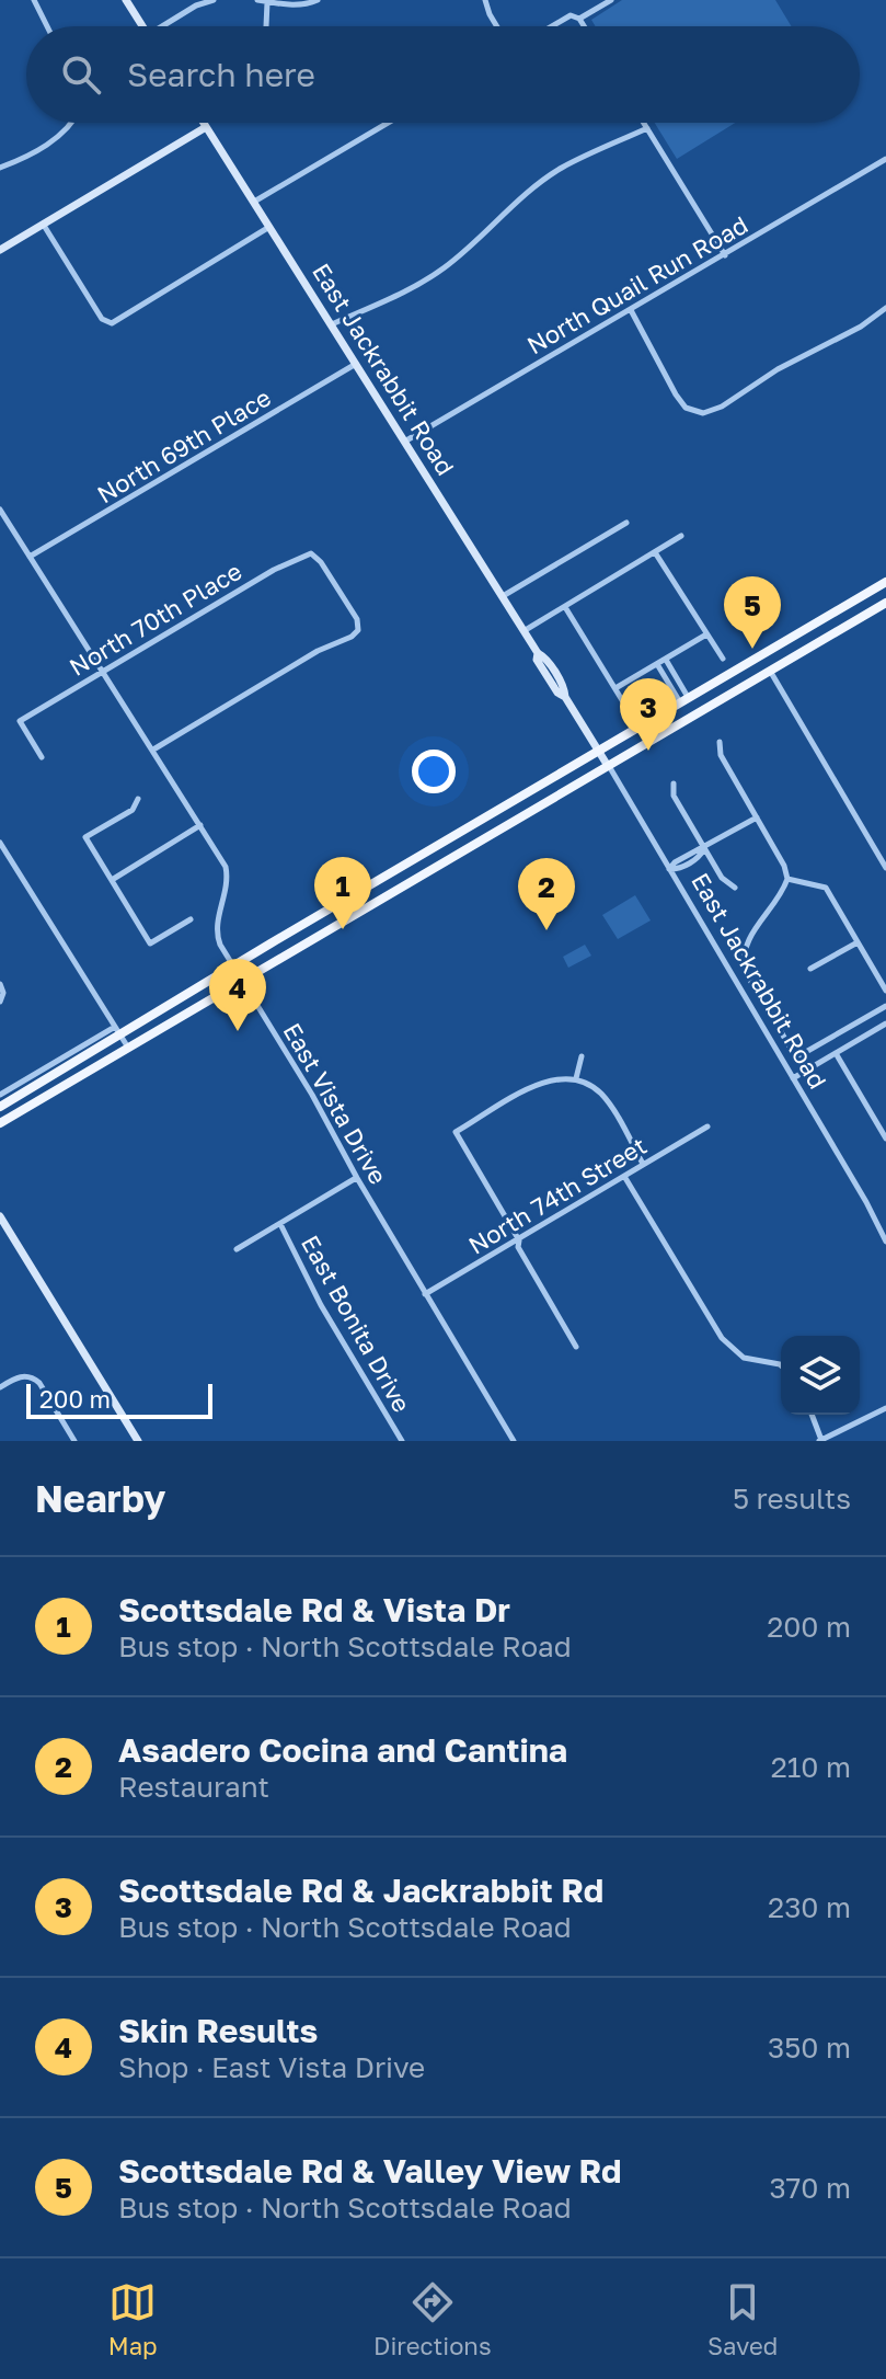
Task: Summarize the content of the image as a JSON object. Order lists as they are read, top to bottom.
{
  "streets": {
    "street": [
      "North Quail Run Road",
      "East Jackrabbit Road",
      "North 69th Place",
      "North 70th Place",
      "East Vista Drive",
      "North 74th Street",
      "East Bonita Drive"
    ]
  },
  "crossings": [
    ["North Quail Run Road", "East Jackrabbit Road"],
    ["East Jackrabbit Road", "North 69th Place"],
    ["North 69th Place", "East Vista Drive"],
    ["North 70th Place", "East Vista Drive"],
    ["East Vista Drive", "North 74th Street"]
  ],
  "scale_bar": "200 m",
  "page": {
    "search": "Search here",
    "pins": [
      "5",
      "3",
      "1",
      "2",
      "4"
    ],
    "scale": "200 m",
    "heading": ["Nearby", "5 results"],
    "list": [
      {
        "mark": "1",
        "name": "Scottsdale Rd & Vista Dr",
        "note": "Bus stop · North Scottsdale Road",
        "value": "200 m"
      },
      {
        "mark": "2",
        "name": "Asadero Cocina and Cantina",
        "note": "Restaurant",
        "value": "210 m"
      },
      {
        "mark": "3",
        "name": "Scottsdale Rd & Jackrabbit Rd",
        "note": "Bus stop · North Scottsdale Road",
        "value": "230 m"
      },
      {
        "mark": "4",
        "name": "Skin Results",
        "note": "Shop · East Vista Drive",
        "value": "350 m"
      },
      {
        "mark": "5",
        "name": "Scottsdale Rd & Valley View Rd",
        "note": "Bus stop · North Scottsdale Road",
        "value": "370 m"
      }
    ],
    "nav": ["Map", "Directions", "Saved"]
  }
}
